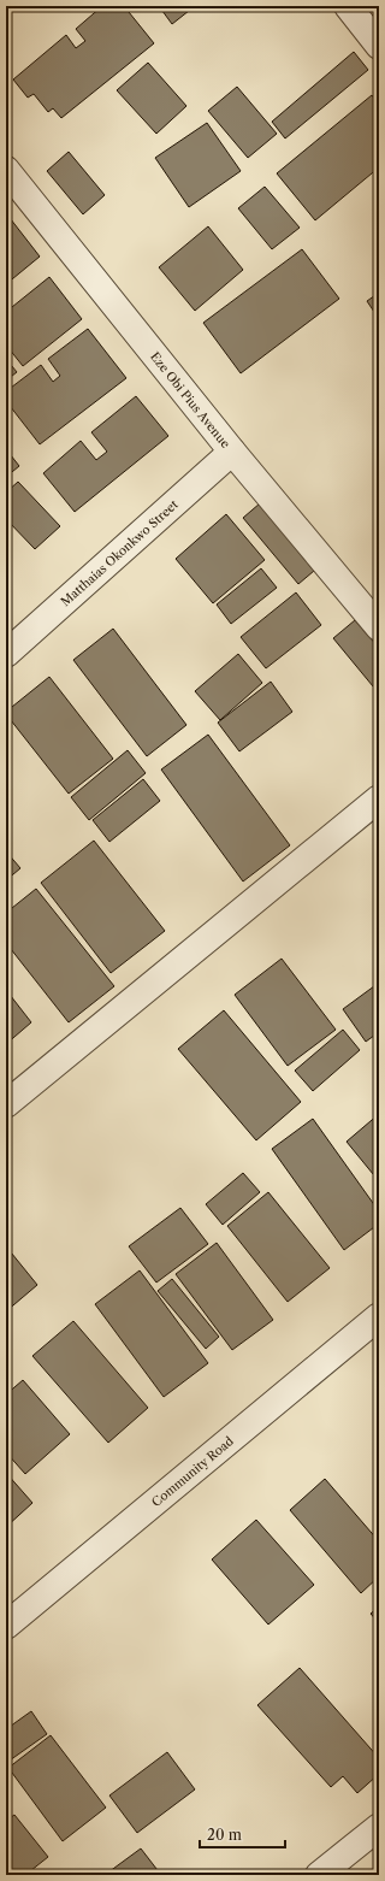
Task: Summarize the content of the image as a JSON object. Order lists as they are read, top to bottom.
{
  "streets": {
    "street": ["Eze Obi Pius Avenue", "Matthaias Okonkwo Street", "Community Road"]
  },
  "crossings": [
    ["Eze Obi Pius Avenue", "Matthaias Okonkwo Street"]
  ],
  "scale_bar": "20 m"
}
